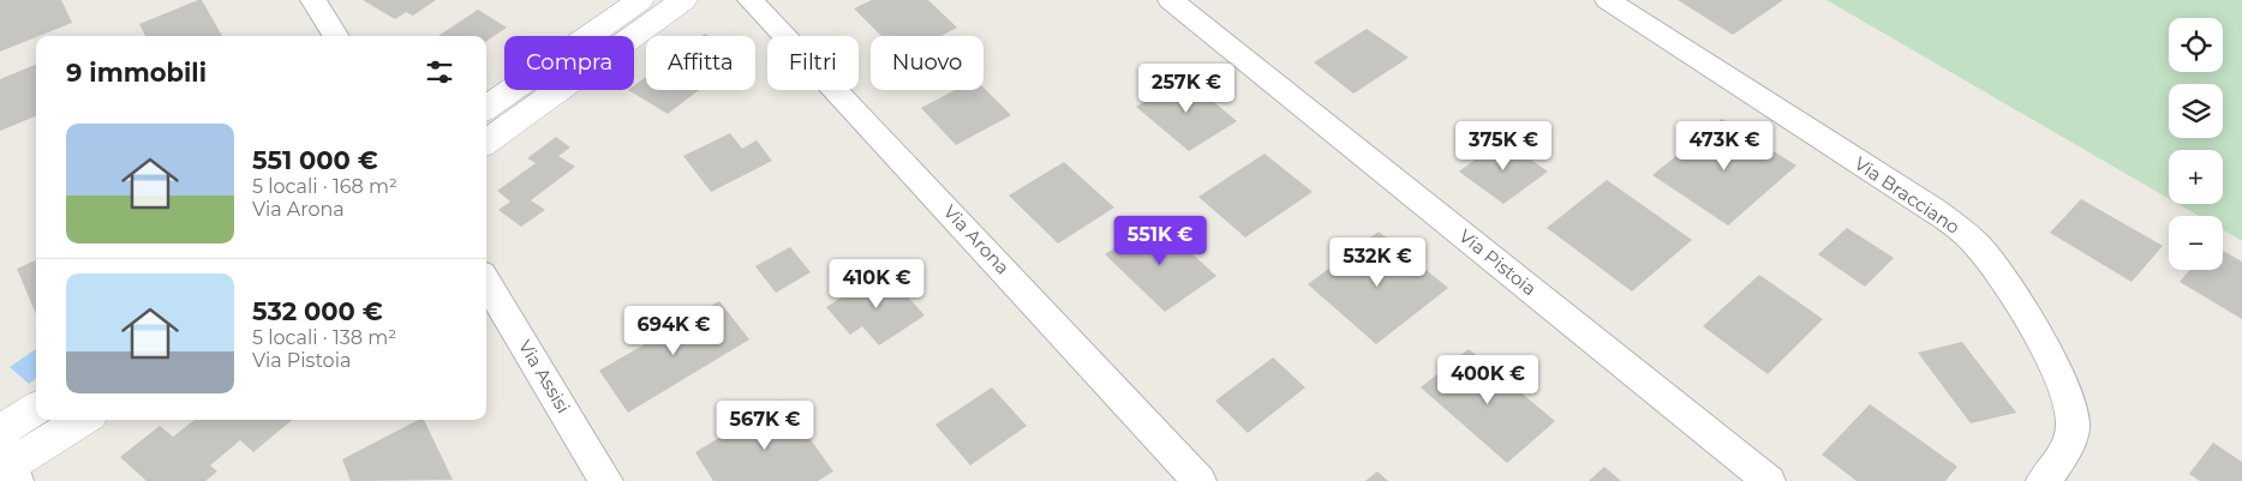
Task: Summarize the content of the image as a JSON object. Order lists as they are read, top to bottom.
{
  "streets": {
    "street": [
      "Via Bracciano",
      "Via Arona",
      "Via Pistoia",
      "Via Assisi"
    ]
  },
  "page": {
    "map_buttons": ["+", "−"],
    "chip": [
      "Compra",
      "Affitta",
      "Filtri",
      "Nuovo"
    ],
    "heading": "9 immobili",
    "price": [
      "257K €",
      "375K €",
      "473K €",
      "551K €",
      "532K €",
      "410K €",
      "694K €",
      "400K €",
      "567K €"
    ],
    "list": [
      {
        "name": "551 000 €",
        "note": "5 locali · 168 m² · Via Arona"
      },
      {
        "name": "532 000 €",
        "note": "5 locali · 138 m² · Via Pistoia"
      }
    ]
  }
}
